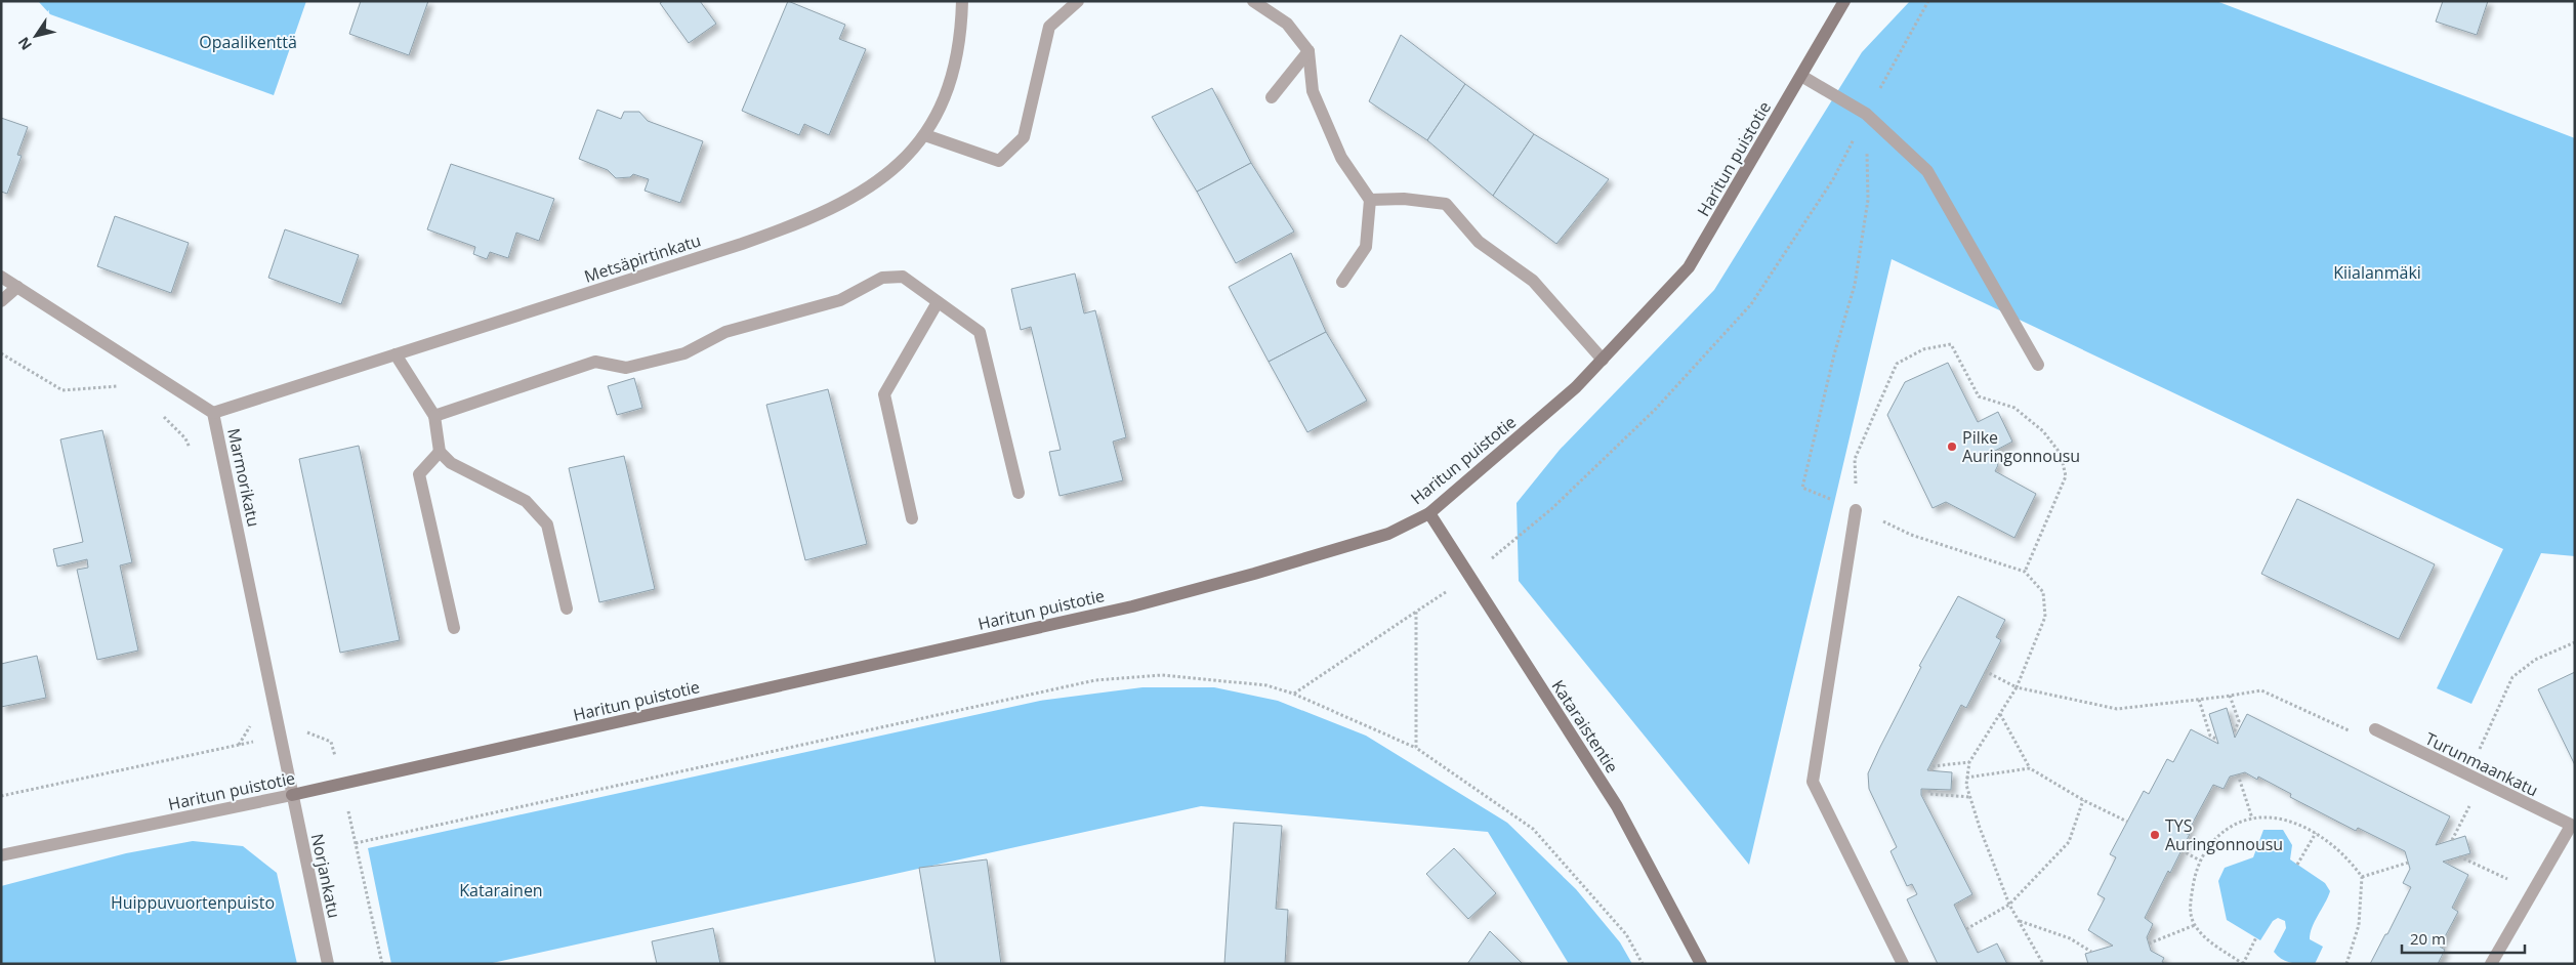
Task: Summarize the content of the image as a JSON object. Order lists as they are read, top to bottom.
{
  "streets": {
    "street": [
      "Haritun puistotie",
      "Metsäpirtinkatu",
      "Marmorikatu",
      "Kataraistentie",
      "Turunmaankatu",
      "Norjankatu"
    ]
  },
  "crossings": [
    ["Haritun puistotie", "Marmorikatu"],
    ["Haritun puistotie", "Kataraistentie"],
    ["Haritun puistotie", "Norjankatu"],
    ["Metsäpirtinkatu", "Marmorikatu"],
    ["Marmorikatu", "Norjankatu"]
  ],
  "parks": [
    "Opaalikenttä",
    "Kiialanmäki",
    "Katarainen",
    "Huippuvuortenpuisto"
  ],
  "places": ["Pilke Auringonnousu", "TYS Auringonnousu"],
  "scale_bar": "20 m",
  "north": "bottom left"
}
